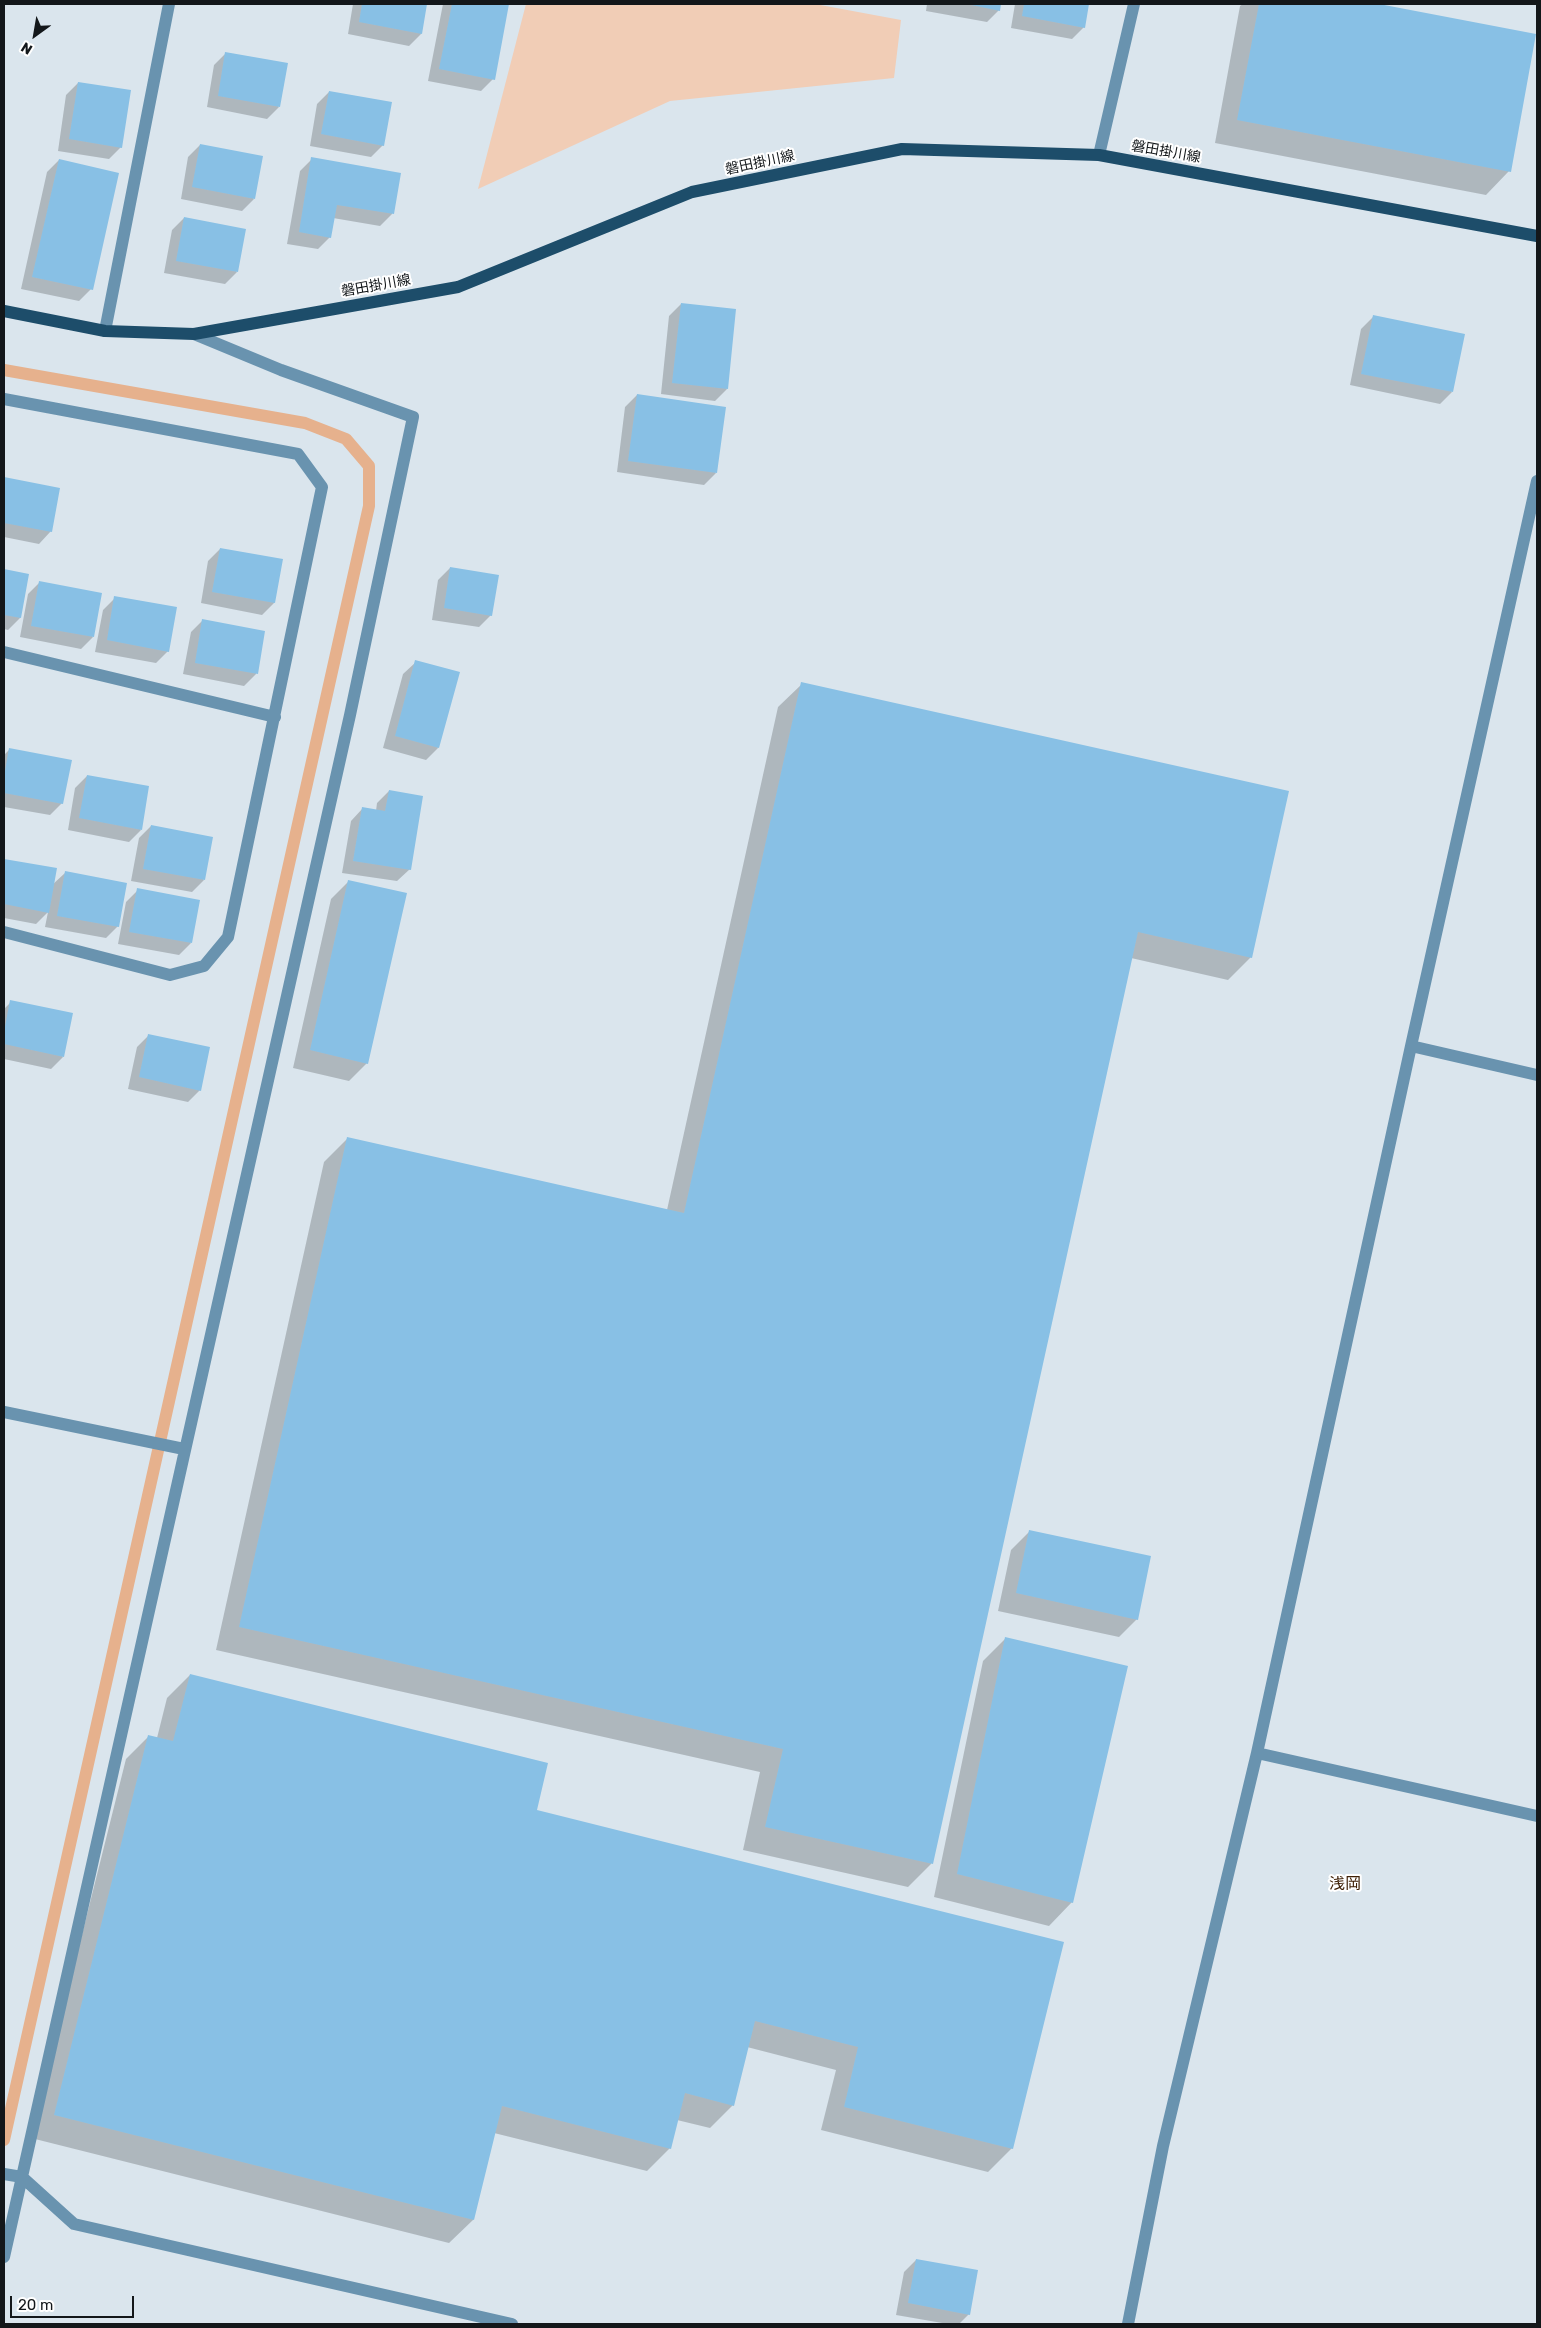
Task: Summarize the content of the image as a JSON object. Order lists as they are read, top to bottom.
{
  "streets": {
    "main road": ["磐田掛川線"]
  },
  "districts": ["浅岡"],
  "scale_bar": "20 m",
  "north": "bottom left"
}
